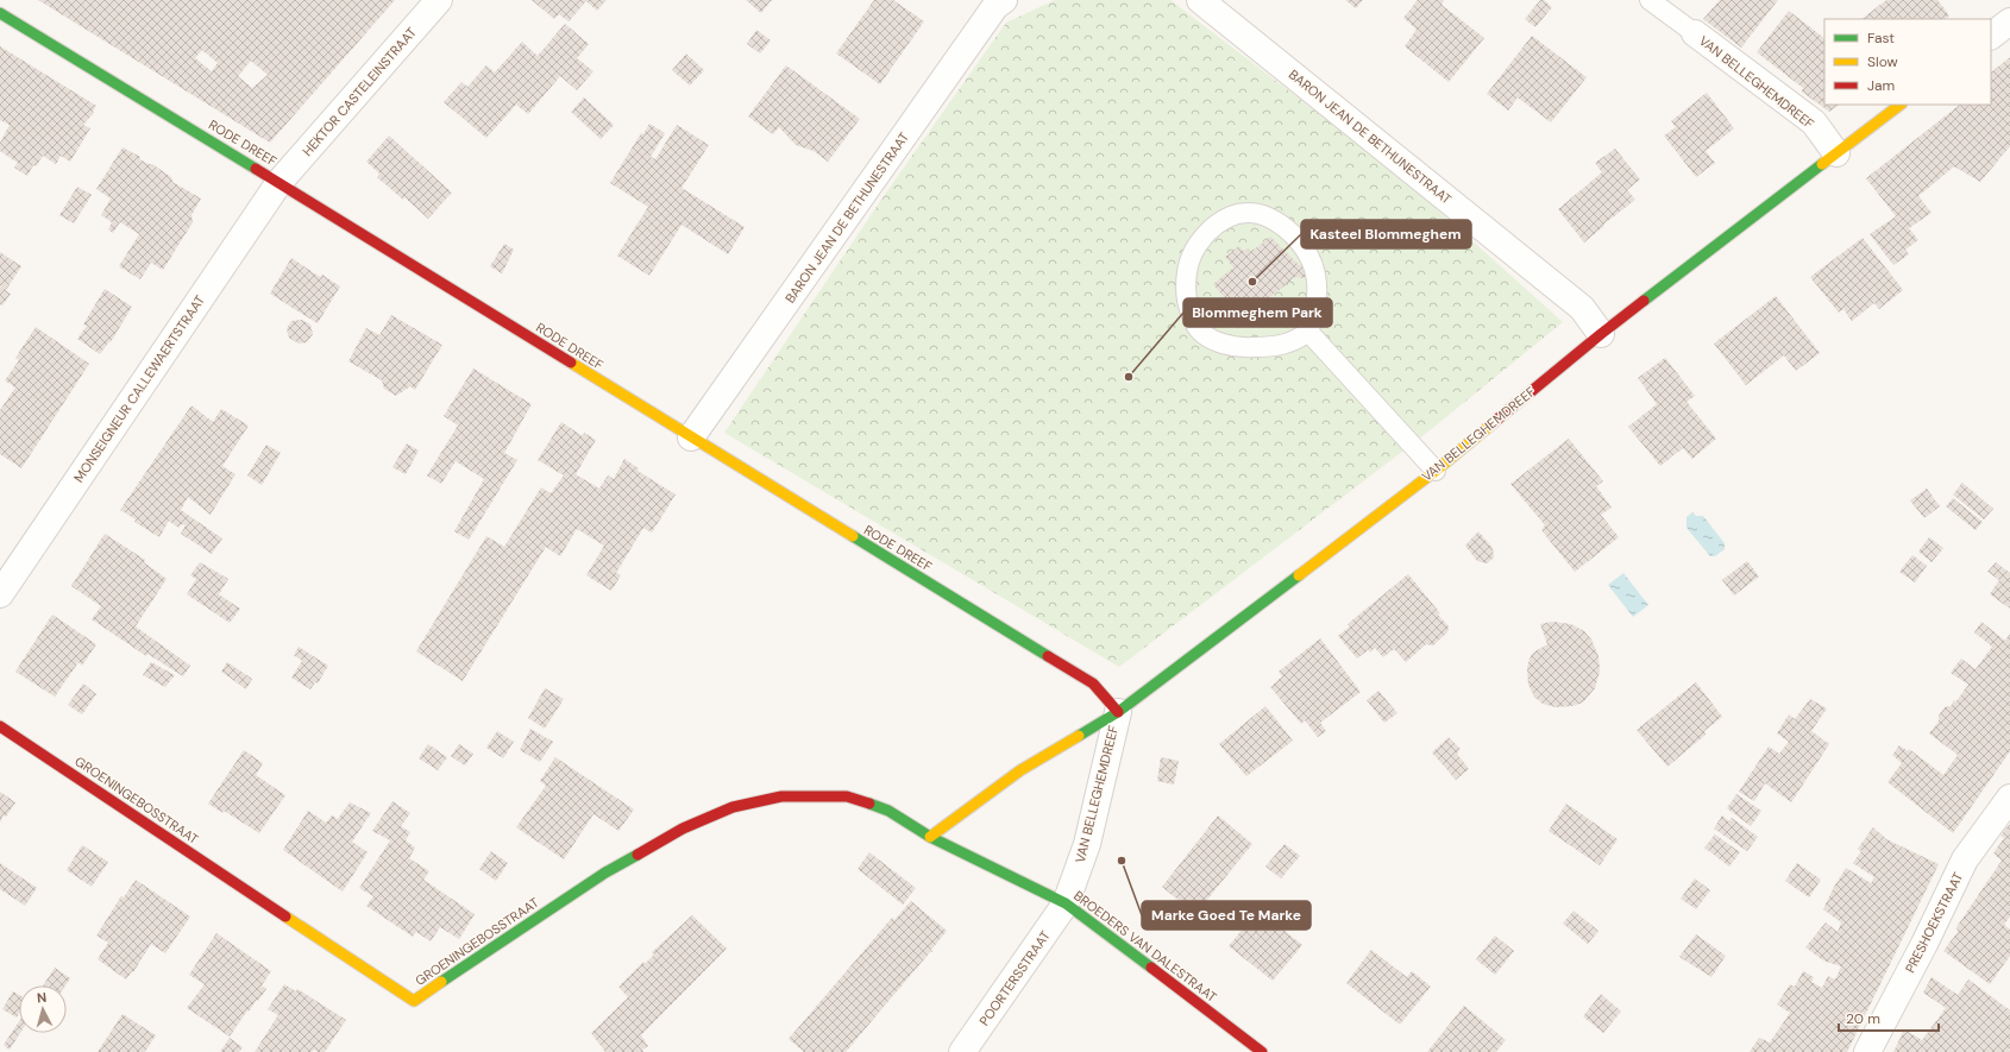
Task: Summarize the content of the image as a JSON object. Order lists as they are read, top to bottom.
{
  "streets": {
    "street": [
      "VAN BELLEGHEMDREEF",
      "HEKTOR CASTELEINSTRAAT",
      "BARON JEAN DE BETHUNESTRAAT",
      "RODE DREEF",
      "MONSEIGNEUR CALLEWAERTSTRAAT",
      "GROENINGEBOSSTRAAT",
      "PRESHOEKSTRAAT",
      "BROEDERS VAN DALESTRAAT",
      "POORTERSSTRAAT"
    ]
  },
  "crossings": [
    ["VAN BELLEGHEMDREEF", "BARON JEAN DE BETHUNESTRAAT"],
    ["VAN BELLEGHEMDREEF", "RODE DREEF"],
    ["VAN BELLEGHEMDREEF", "GROENINGEBOSSTRAAT"],
    ["VAN BELLEGHEMDREEF", "BROEDERS VAN DALESTRAAT"],
    ["VAN BELLEGHEMDREEF", "POORTERSSTRAAT"],
    ["HEKTOR CASTELEINSTRAAT", "RODE DREEF"],
    ["HEKTOR CASTELEINSTRAAT", "MONSEIGNEUR CALLEWAERTSTRAAT"],
    ["BARON JEAN DE BETHUNESTRAAT", "RODE DREEF"],
    ["RODE DREEF", "MONSEIGNEUR CALLEWAERTSTRAAT"],
    ["GROENINGEBOSSTRAAT", "BROEDERS VAN DALESTRAAT"],
    ["BROEDERS VAN DALESTRAAT", "POORTERSSTRAAT"]
  ],
  "places": ["Kasteel Blommeghem", "Blommeghem Park", "Marke Goed Te Marke"],
  "legend": ["Fast", "Slow", "Jam"],
  "scale_bar": "20 m",
  "north": "top"
}
